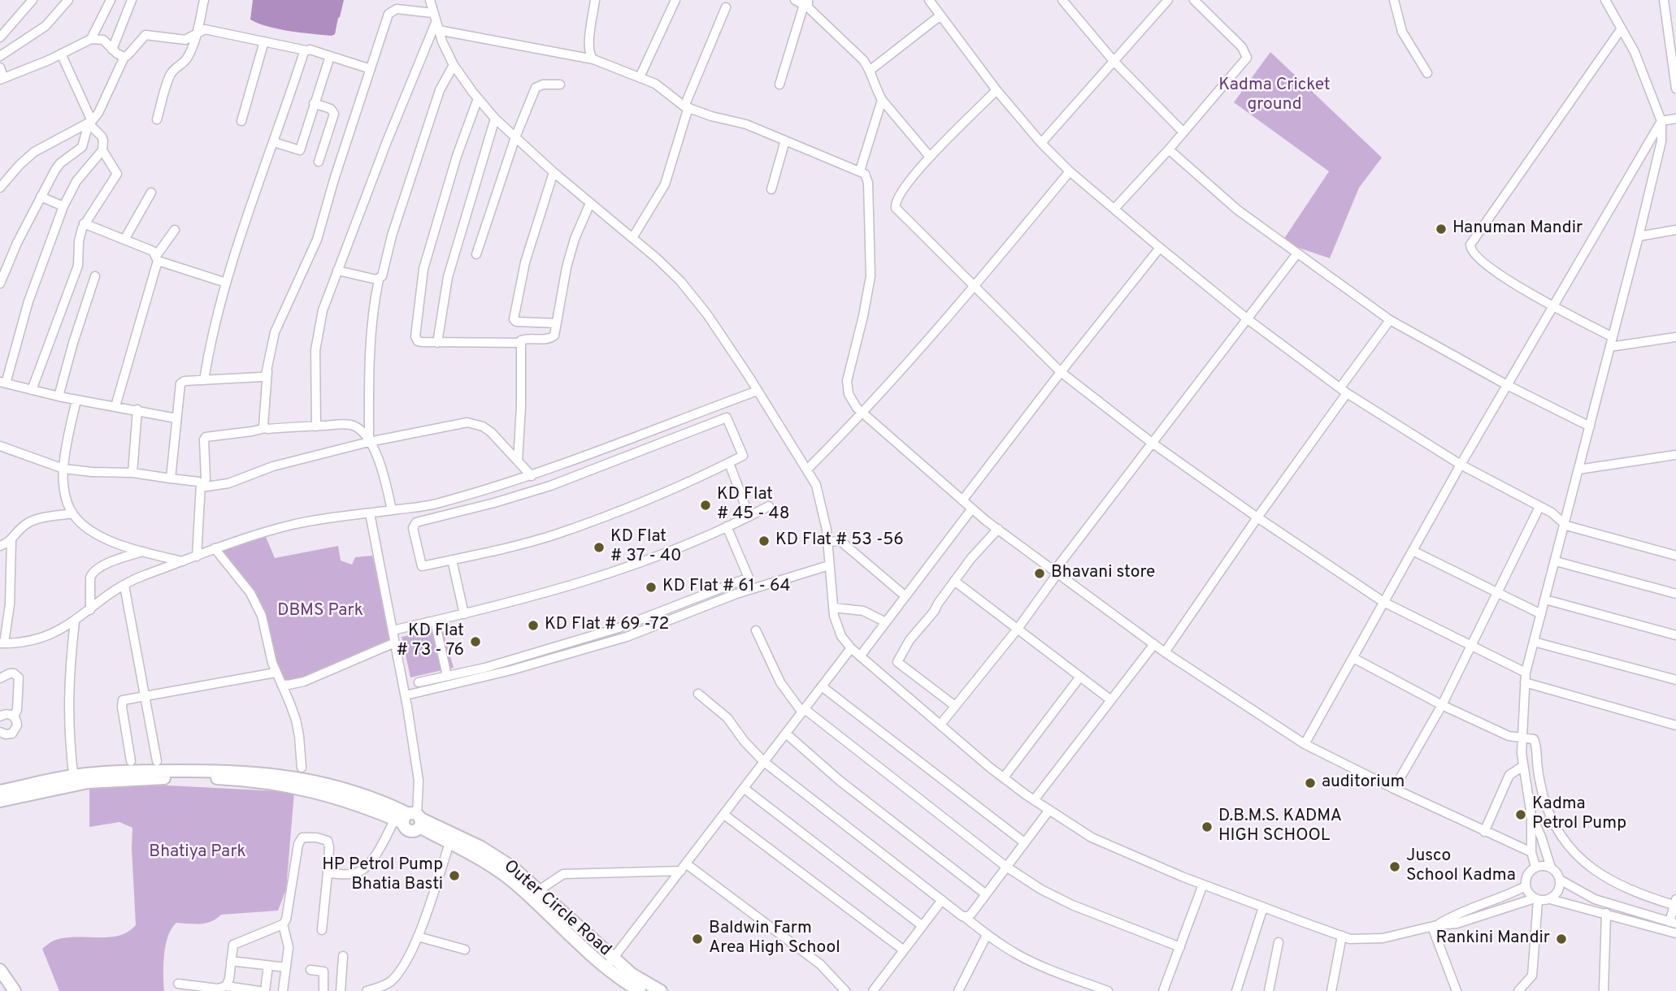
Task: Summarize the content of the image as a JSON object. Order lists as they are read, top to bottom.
{
  "streets": {
    "main road": ["Outer Circle Road"]
  },
  "parks": ["Kadma Cricket ground", "DBMS Park", "Bhatiya Park"],
  "places": [
    "Hanuman Mandir",
    "KD Flat # 45 - 48",
    "KD Flat # 53 -56",
    "KD Flat # 37 - 40",
    "Bhavani store",
    "KD Flat # 61 - 64",
    "KD Flat # 69 -72",
    "KD Flat # 73 - 76",
    "auditorium",
    "Kadma Petrol Pump",
    "D.B.M.S. KADMA HIGH SCHOOL",
    "Jusco School Kadma",
    "HP Petrol Pump Bhatia Basti",
    "Baldwin Farm Area High School",
    "Rankini Mandir"
  ]
}
